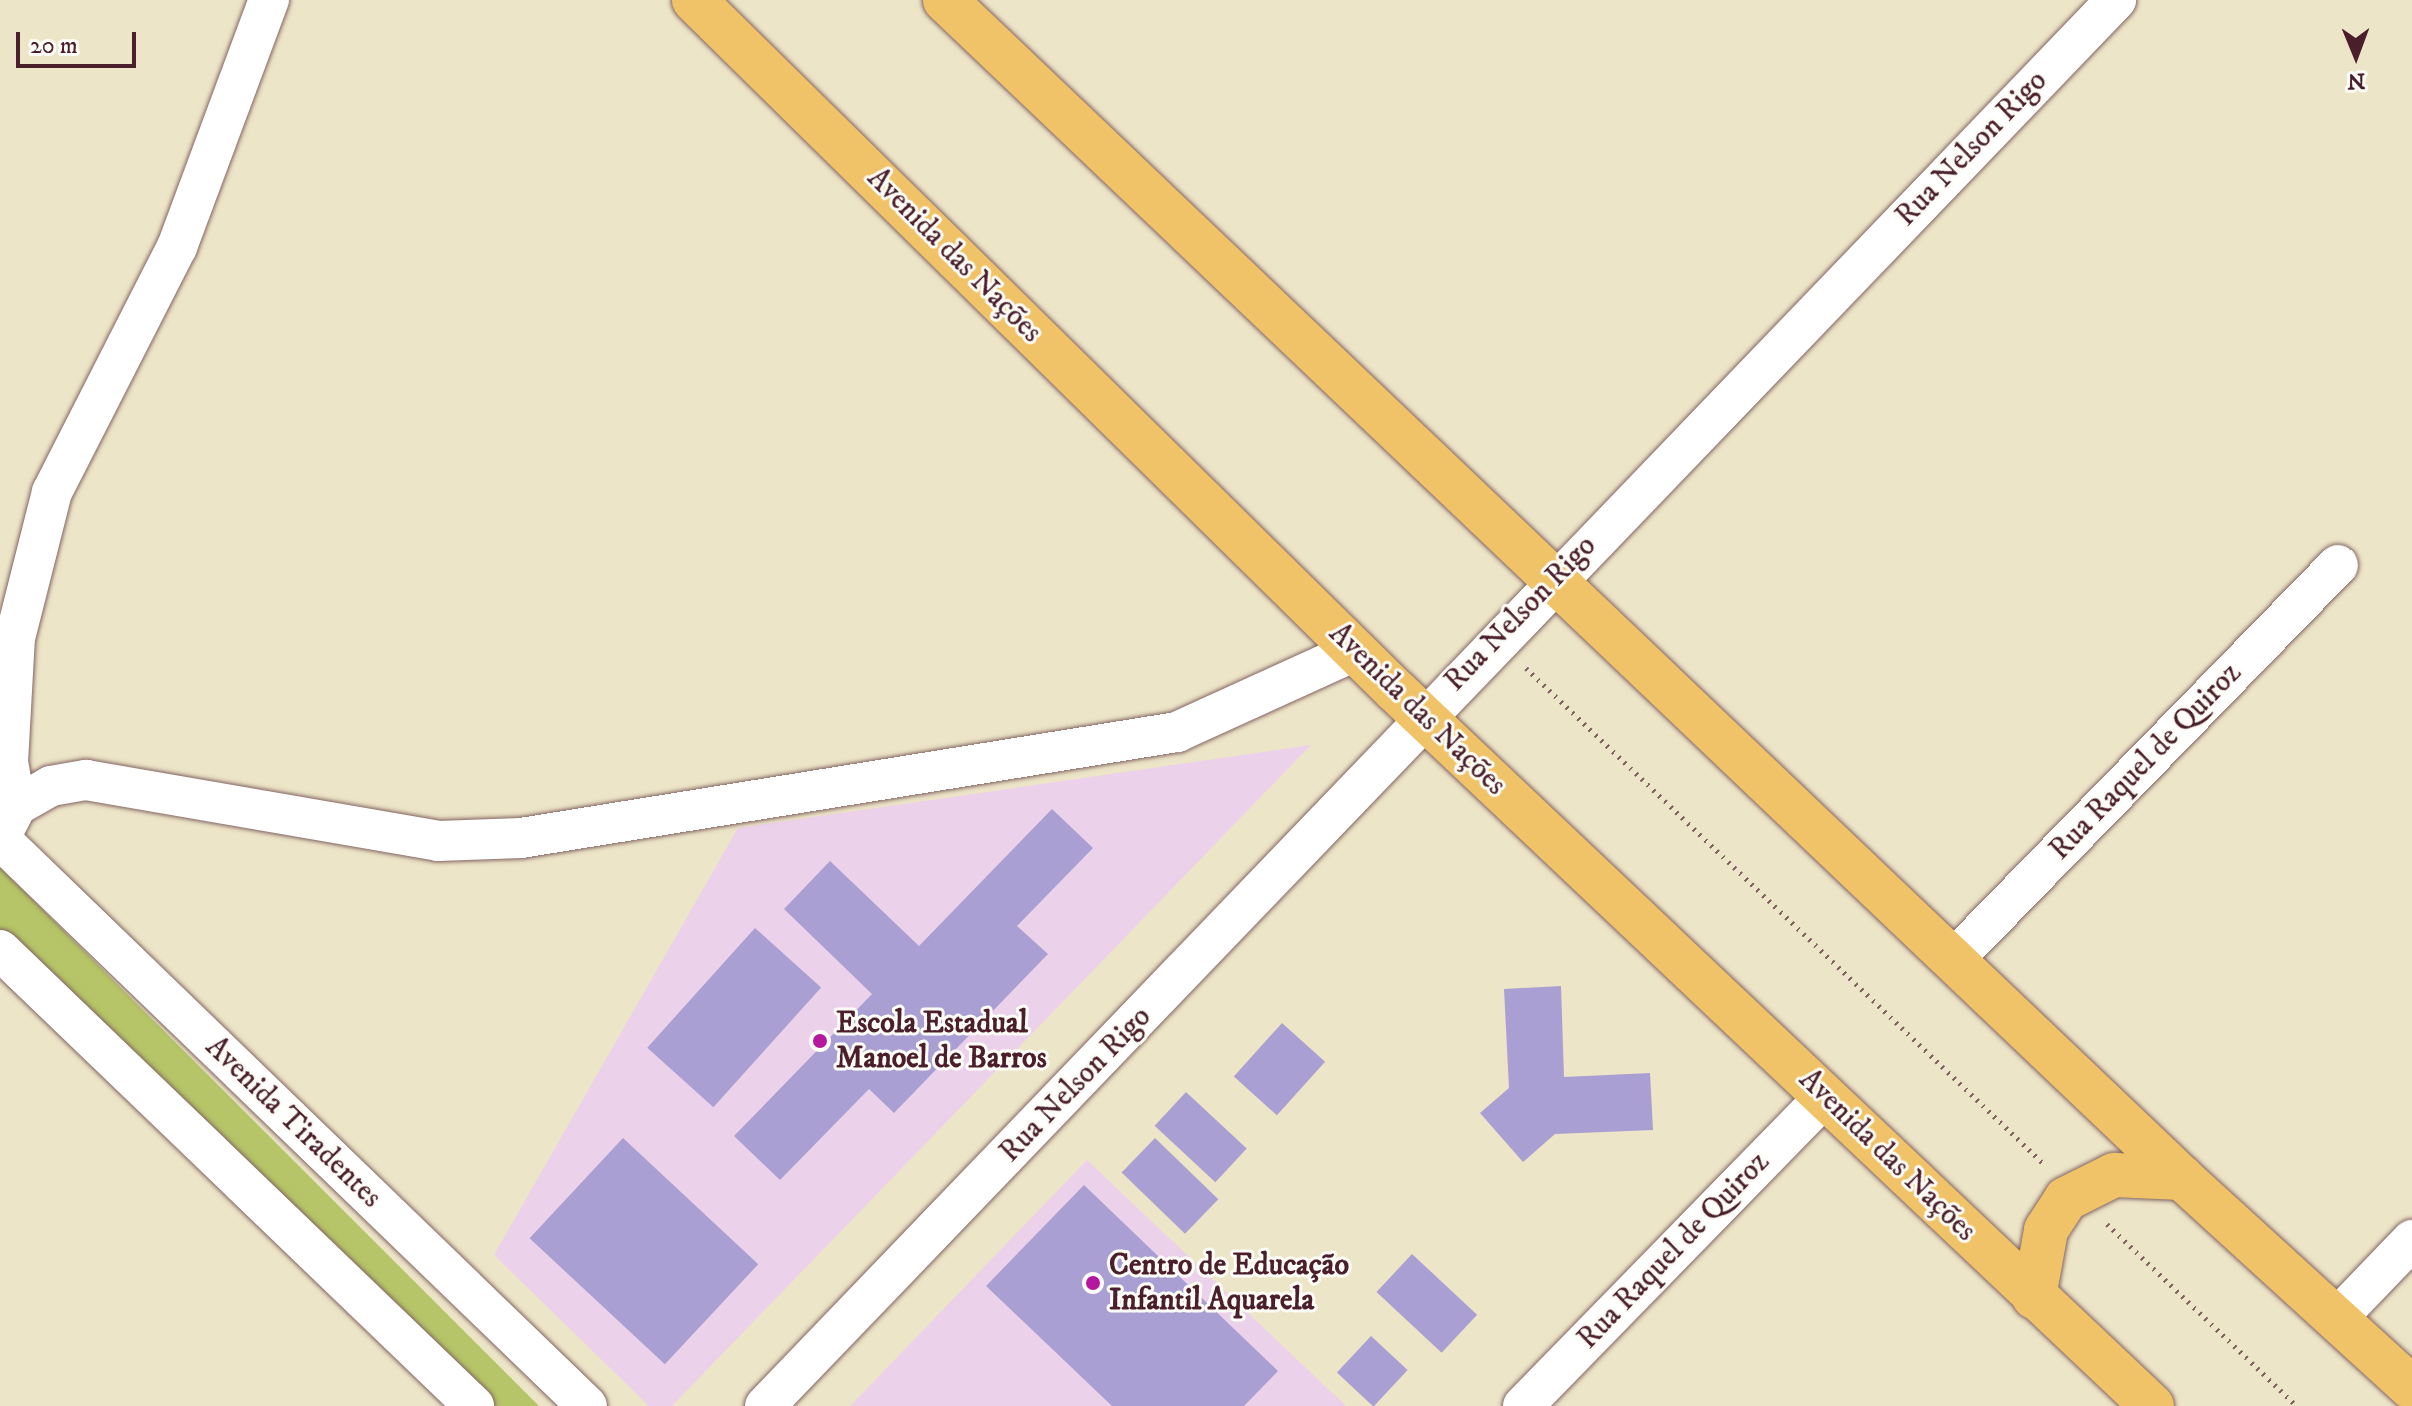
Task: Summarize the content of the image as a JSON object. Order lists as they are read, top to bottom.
{
  "streets": {
    "main road": ["Avenida das Nações"],
    "street": ["Rua Nelson Rigo", "Rua Raquel de Quiroz", "Avenida Tiradentes"]
  },
  "crossings": [
    ["Rua Nelson Rigo", "Avenida das Nações"],
    ["Avenida das Nações", "Rua Raquel de Quiroz"]
  ],
  "places": ["Escola Estadual Manoel de Barros", "Centro de Educação Infantil Aquarela"],
  "scale_bar": "20 m",
  "north": "bottom"
}
